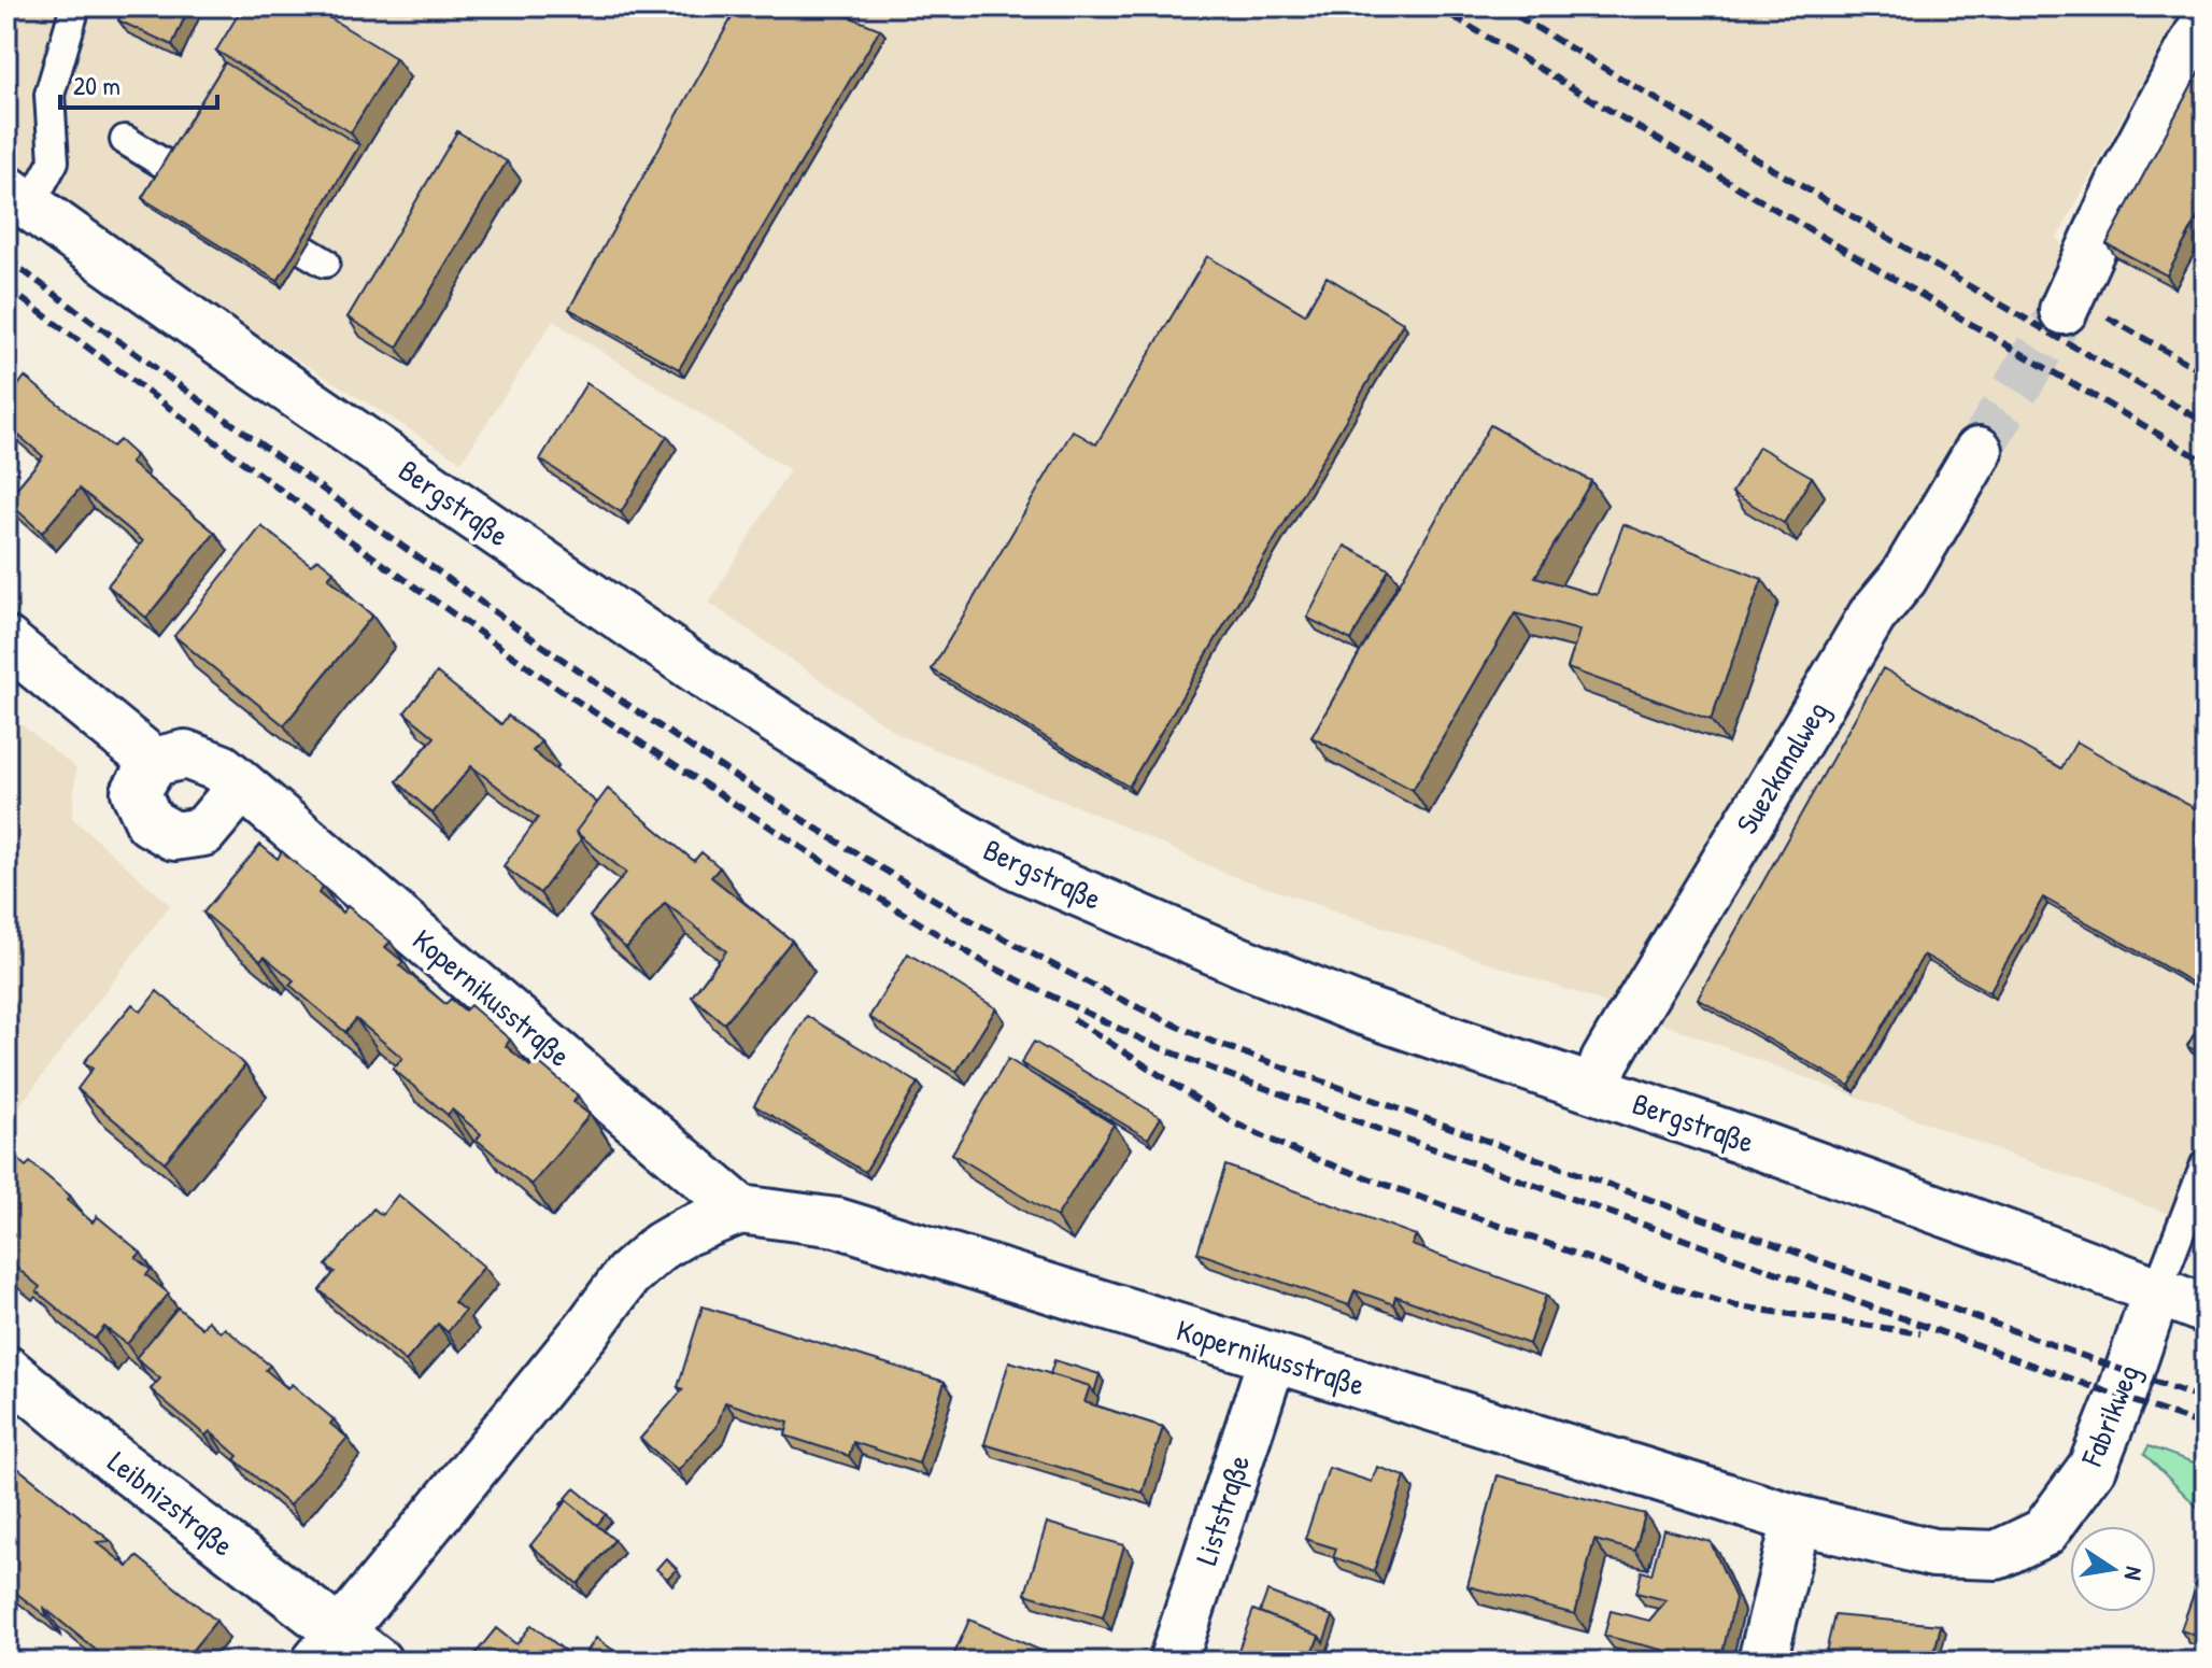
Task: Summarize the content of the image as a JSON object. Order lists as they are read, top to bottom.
{
  "streets": {
    "street": [
      "Bergstraße",
      "Suezkanalweg",
      "Kopernikusstraße",
      "Fabrikweg",
      "Leibnizstraße",
      "Liststraße"
    ]
  },
  "crossings": [
    ["Bergstraße", "Suezkanalweg"],
    ["Bergstraße", "Fabrikweg"],
    ["Kopernikusstraße", "Fabrikweg"],
    ["Kopernikusstraße", "Leibnizstraße"],
    ["Kopernikusstraße", "Liststraße"]
  ],
  "scale_bar": "20 m",
  "north": "right"
}
